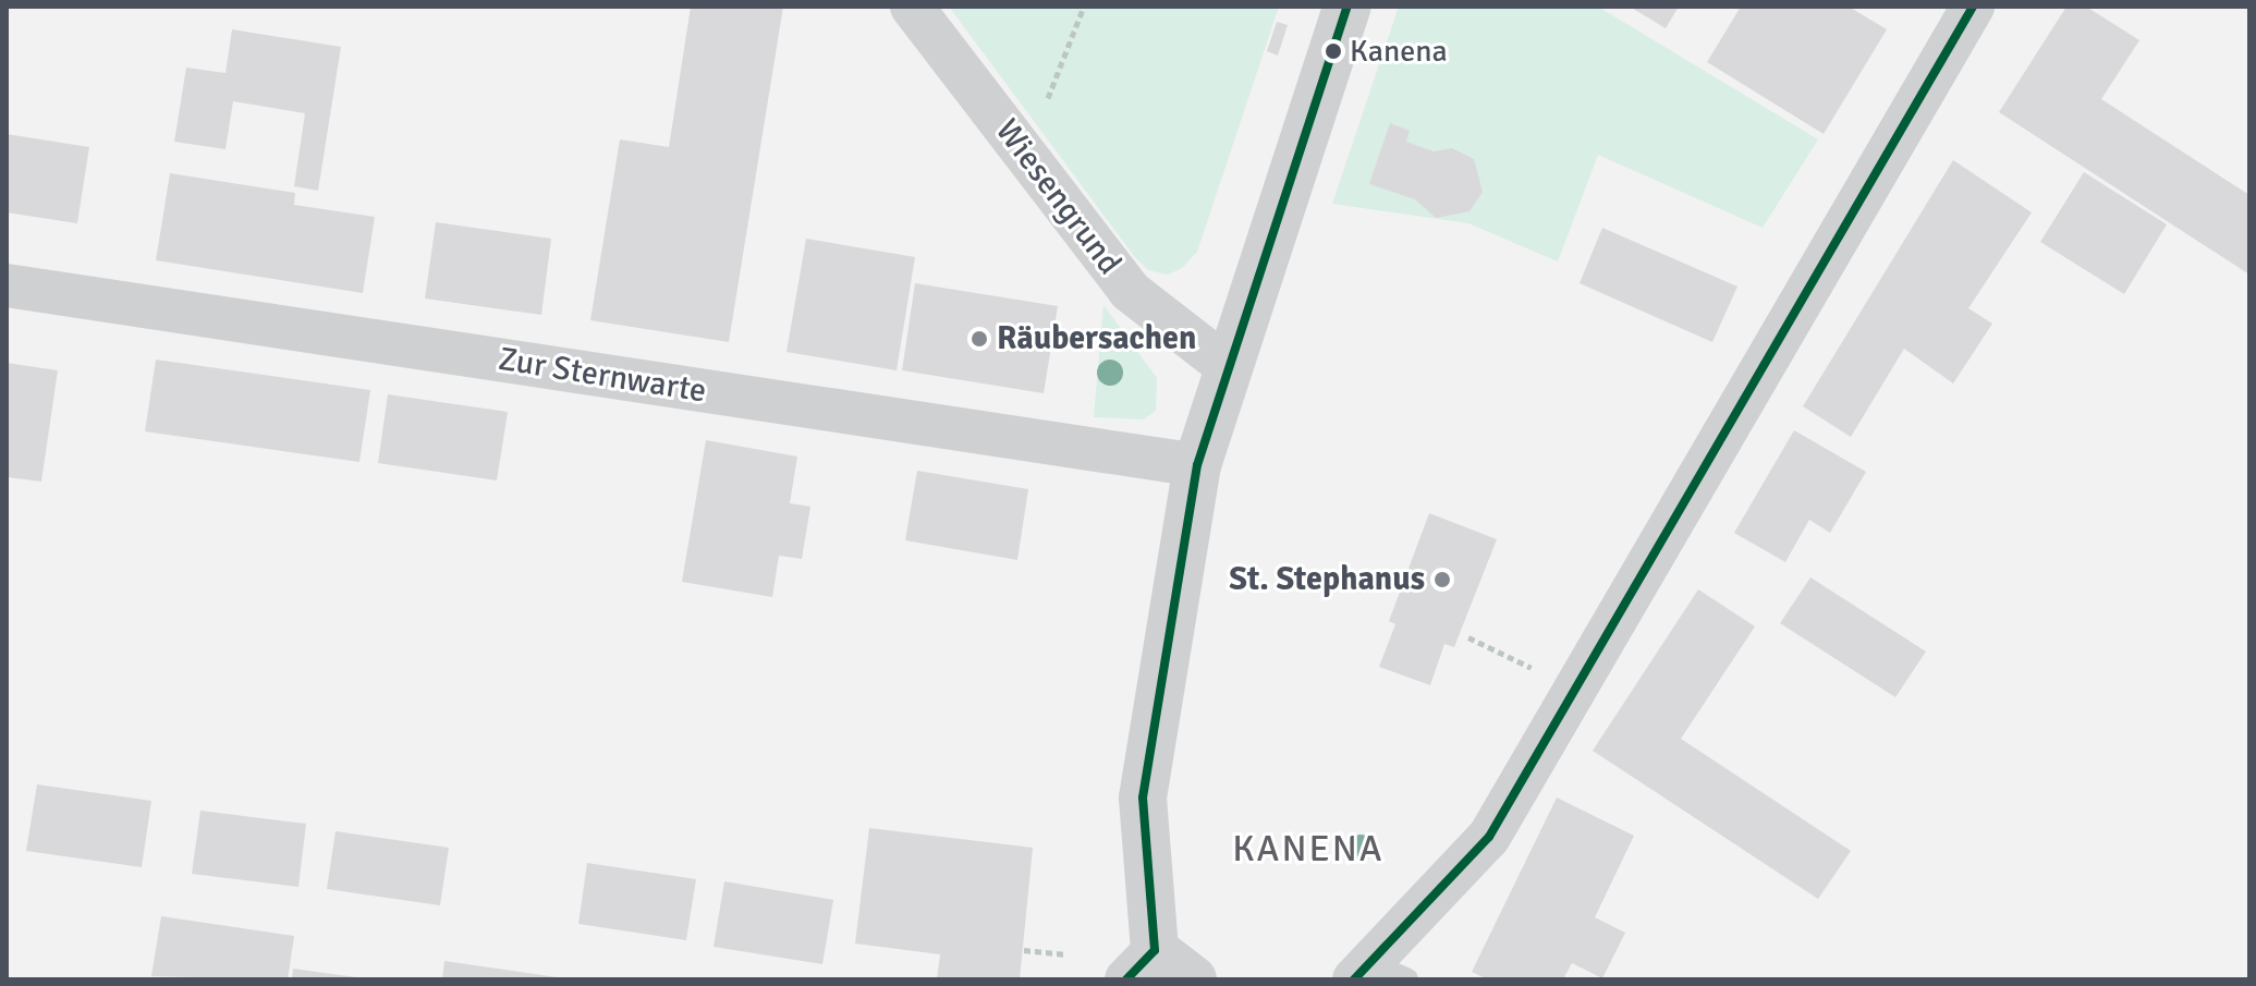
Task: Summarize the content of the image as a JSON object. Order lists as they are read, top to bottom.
{
  "streets": {
    "street": ["Wiesengrund", "Zur Sternwarte"]
  },
  "districts": ["KANENA"],
  "places": ["Kanena", "Räubersachen", "St. Stephanus"]
}
